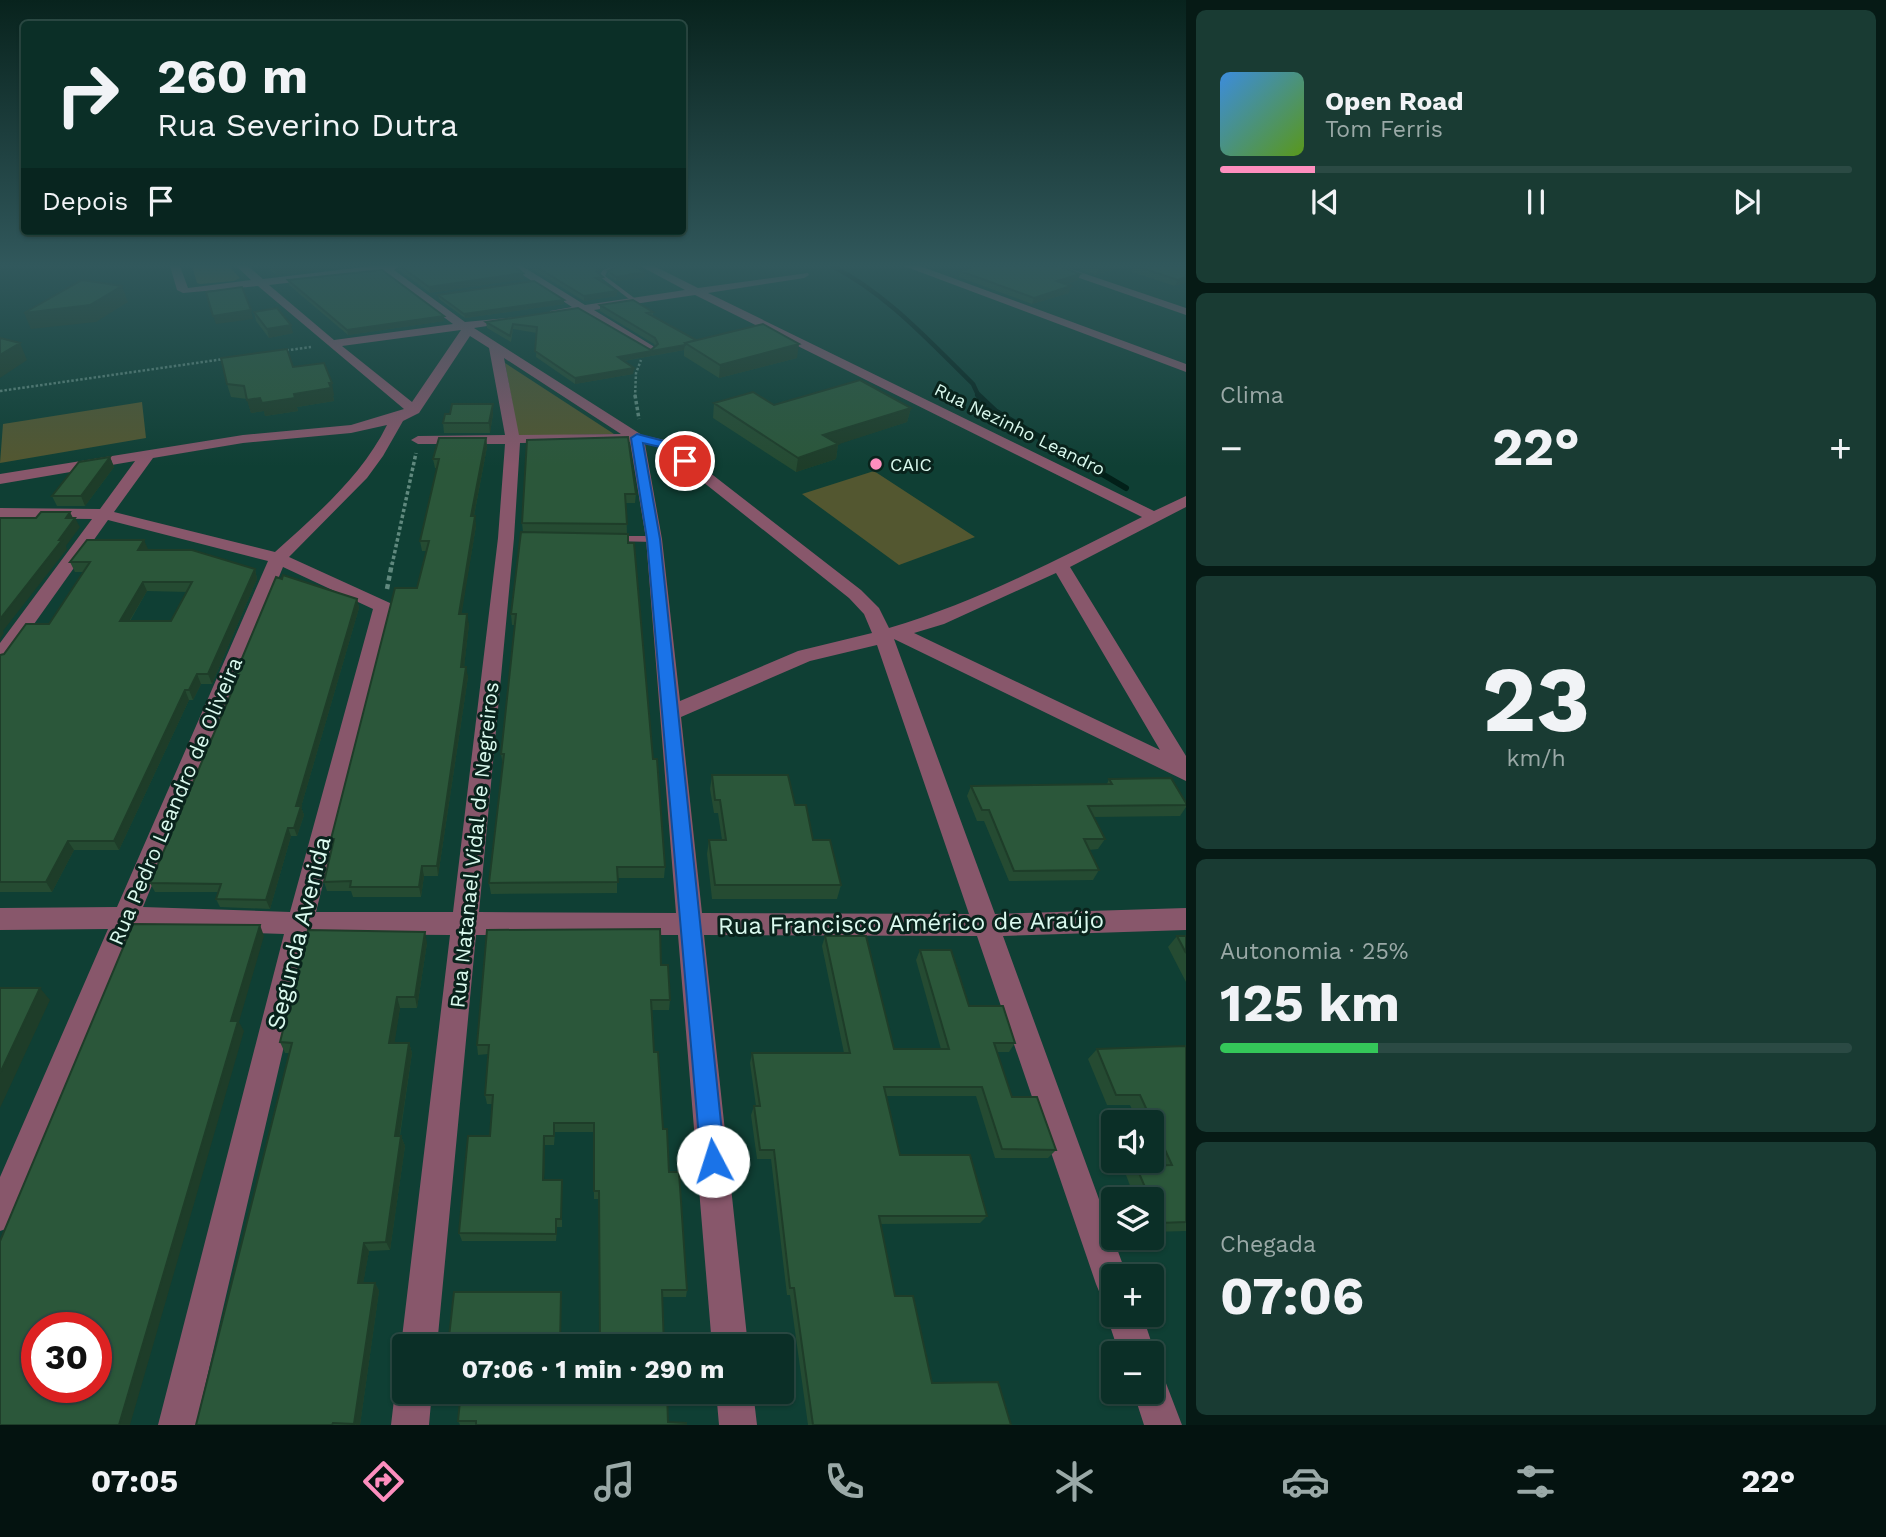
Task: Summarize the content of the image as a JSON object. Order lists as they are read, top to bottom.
{
  "streets": {
    "street": [
      "Rua Nezinho Leandro",
      "Rua Pedro Leandro de Oliveira",
      "Rua Natanael Vidal de Negreiros",
      "Rua Francisco Américo de Araújo",
      "Segunda Avenida"
    ]
  },
  "crossings": [
    ["Rua Pedro Leandro de Oliveira", "Rua Francisco Américo de Araújo"],
    ["Rua Natanael Vidal de Negreiros", "Rua Francisco Américo de Araújo"],
    ["Rua Francisco Américo de Araújo", "Segunda Avenida"]
  ],
  "places": ["CAIC"],
  "page": {
    "turn": ["260 m", "Rua Severino Dutra"],
    "song": ["Open Road", "Tom Ferris"],
    "then": "Depois",
    "tile": [
      "Clima",
      ["23", "km/h"],
      ["Autonomia · 25%", "125 km"],
      ["Chegada", "07:06"]
    ],
    "heat": ["−", "22°", "+"],
    "map_buttons": ["+", "−"],
    "limit": "30",
    "trip": "07:06 · 1 min · 290 m",
    "tabs": ["07:05", "22°"]
  }
}
